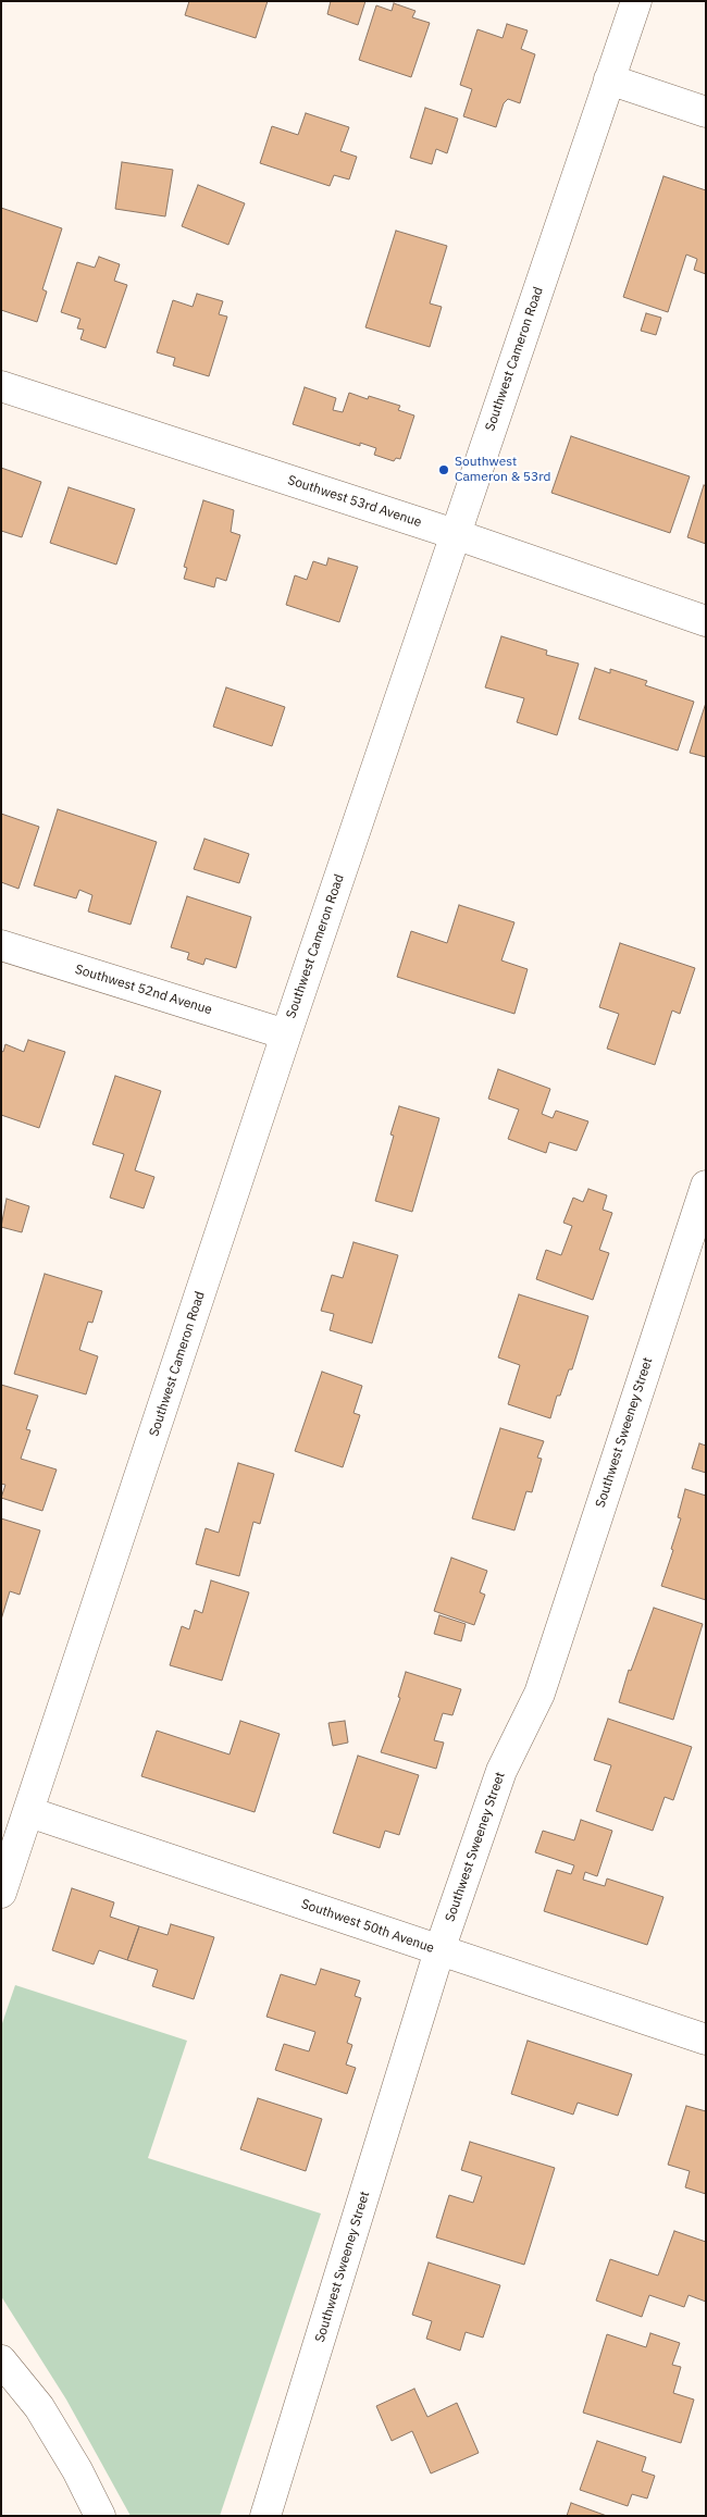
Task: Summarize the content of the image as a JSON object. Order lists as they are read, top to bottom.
{
  "streets": {
    "street": [
      "Southwest Cameron Road",
      "Southwest 53rd Avenue",
      "Southwest 52nd Avenue",
      "Southwest Sweeney Street",
      "Southwest 50th Avenue"
    ]
  },
  "crossings": [
    ["Southwest Cameron Road", "Southwest 53rd Avenue"],
    ["Southwest Cameron Road", "Southwest 52nd Avenue"],
    ["Southwest Cameron Road", "Southwest 50th Avenue"],
    ["Southwest Sweeney Street", "Southwest 50th Avenue"]
  ],
  "places": ["Southwest Cameron & 53rd"]
}
